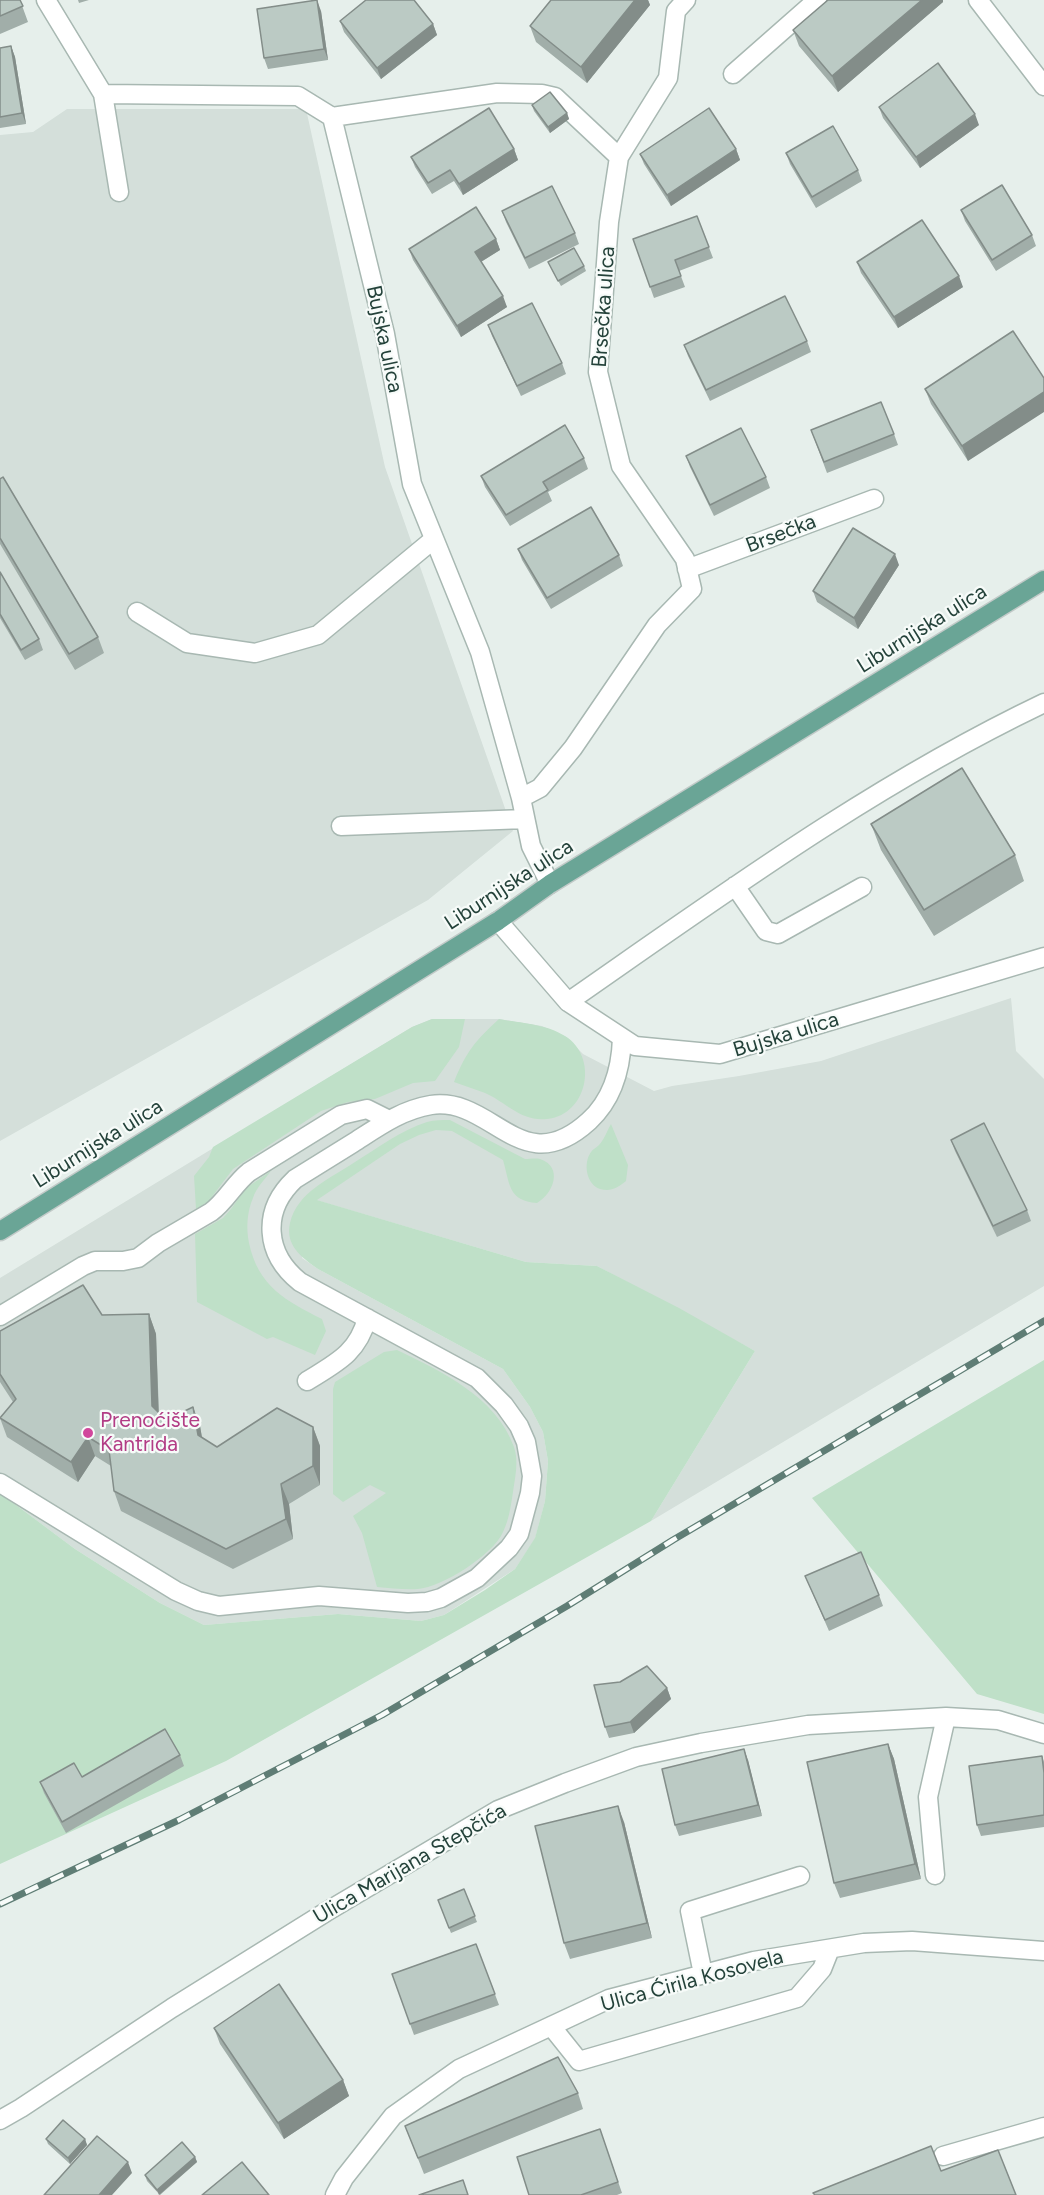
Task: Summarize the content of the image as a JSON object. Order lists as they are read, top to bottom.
{
  "streets": {
    "main road": ["Liburnijska ulica"],
    "street": [
      "Brsečka ulica",
      "Bujska ulica",
      "Brsečka",
      "Ulica Marijana Stepčića",
      "Ulica Ćirila Kosovela"
    ]
  },
  "crossings": [
    ["Brsečka ulica", "Bujska ulica"],
    ["Brsečka ulica", "Brsečka"],
    ["Bujska ulica", "Liburnijska ulica"]
  ],
  "places": ["Prenoćište Kantrida"]
}
